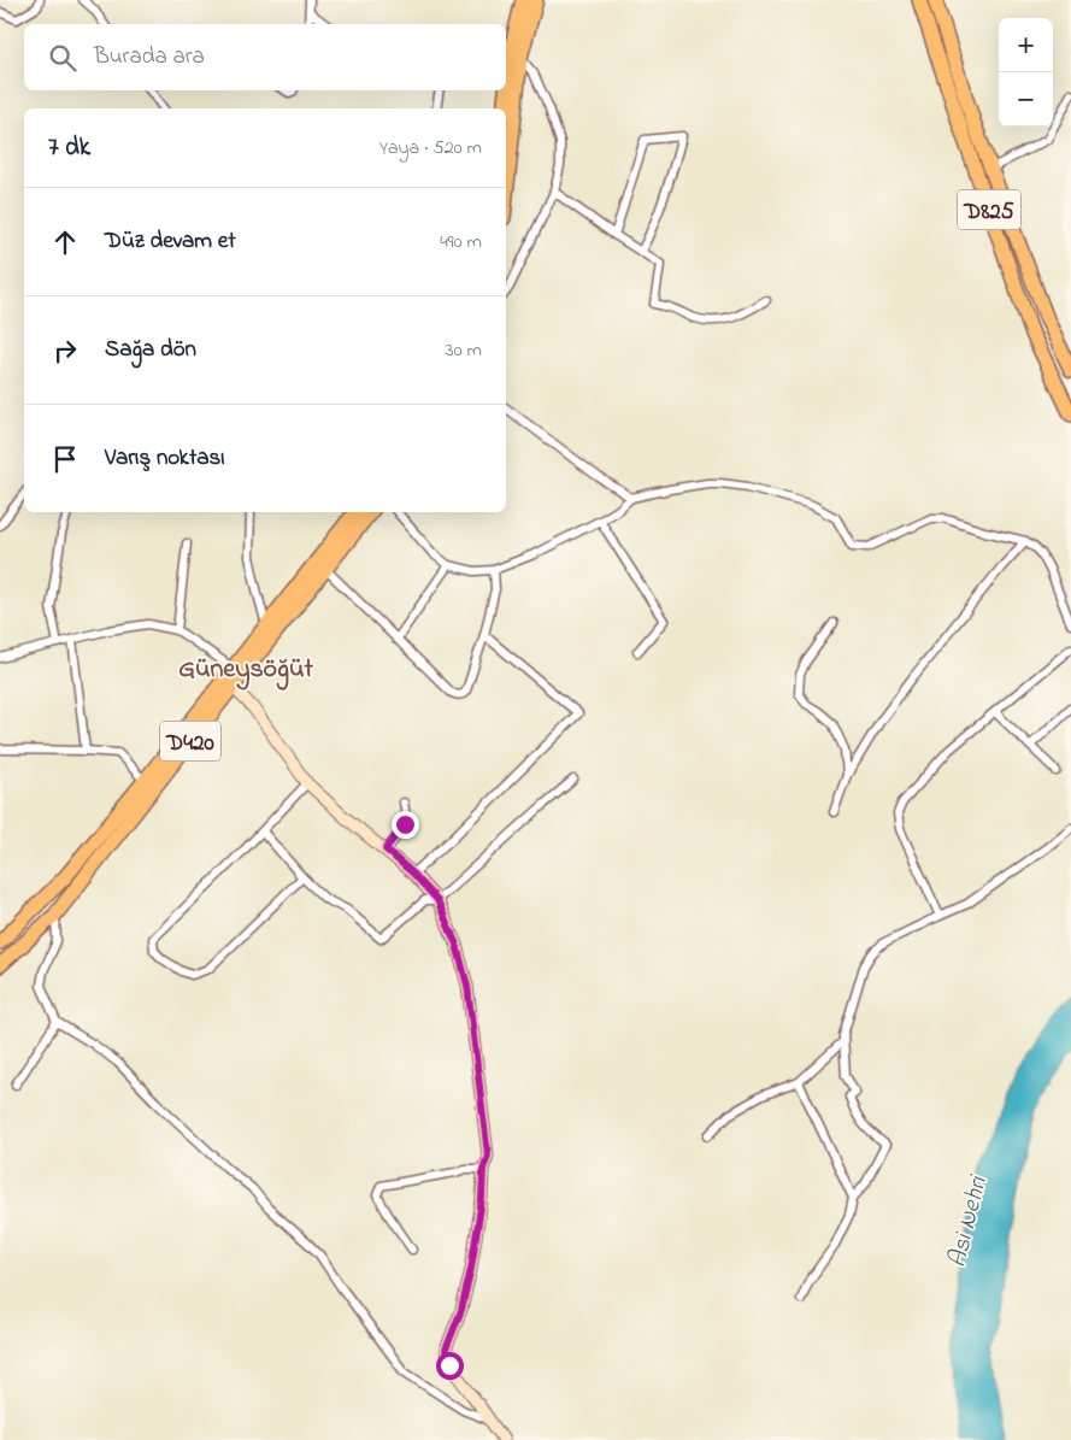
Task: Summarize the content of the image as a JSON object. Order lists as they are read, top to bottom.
{
  "streets": {
    "highway": ["D825", "D420"]
  },
  "districts": ["Güneysöğüt"],
  "water": ["Asi Nehri"],
  "page": {
    "map_buttons": ["+", "−"],
    "search": "Burada ara",
    "heading": ["7 dk", "Yaya · 520 m"],
    "list": [
      ["Düz devam et", "490 m"],
      ["Sağa dön", "30 m"],
      "Varış noktası"
    ]
  }
}
